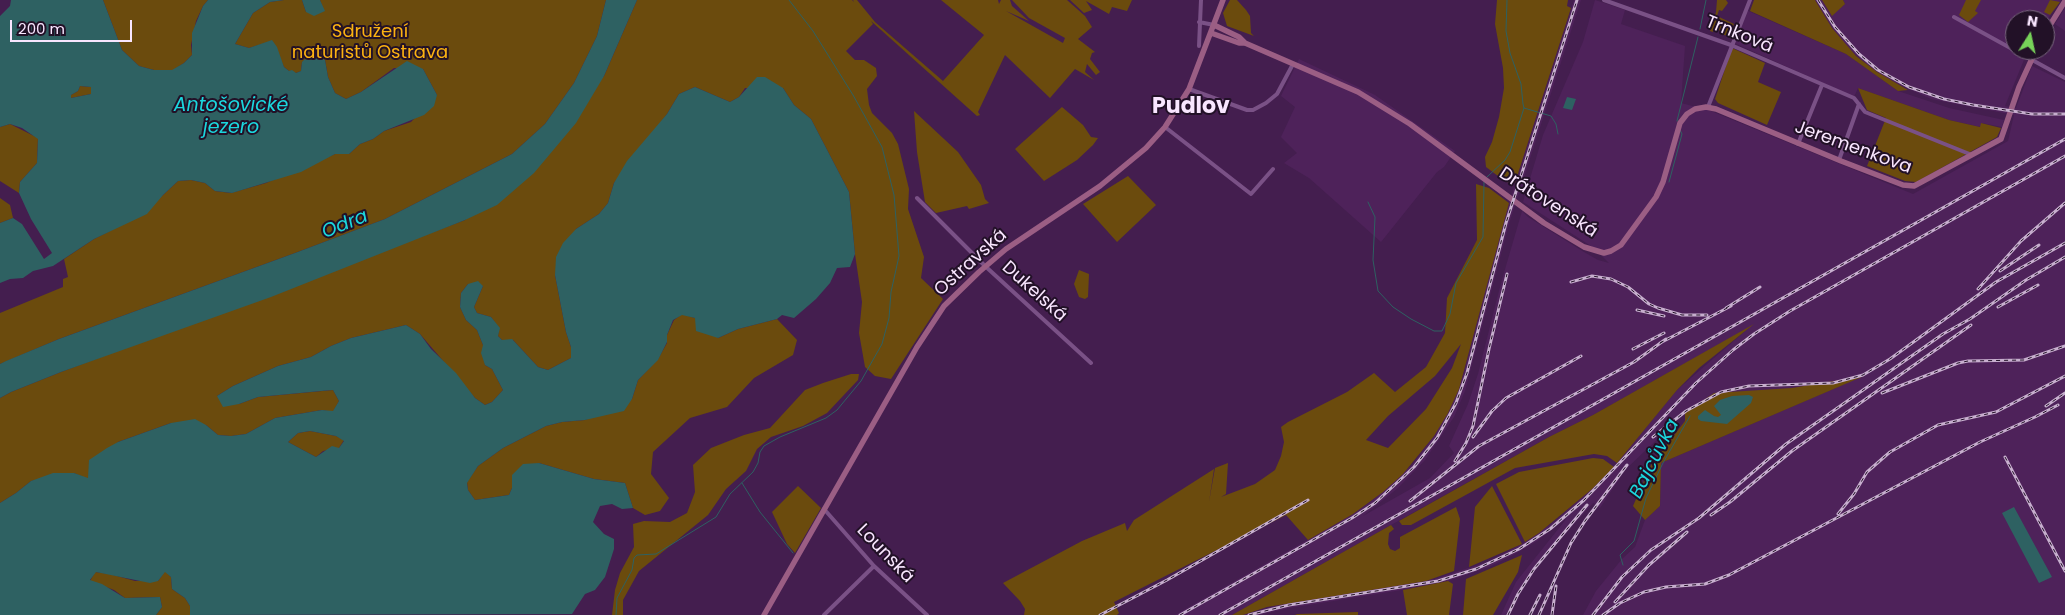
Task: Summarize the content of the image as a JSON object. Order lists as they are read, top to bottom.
{
  "streets": {
    "street": [
      "Trnková",
      "Jeremenkova",
      "Drátovenská",
      "Ostravská",
      "Dukelská",
      "Lounská"
    ]
  },
  "crossings": [
    ["Trnková", "Jeremenkova"],
    ["Jeremenkova", "Drátovenská"],
    ["Drátovenská", "Ostravská"],
    ["Ostravská", "Dukelská"],
    ["Ostravská", "Lounská"]
  ],
  "districts": ["Pudlov"],
  "water": ["Antošovické jezero", "Odra", "Bajcůvka"],
  "parks": ["Sdružení naturistů Ostrava"],
  "scale_bar": "200 m",
  "north": "top"
}
